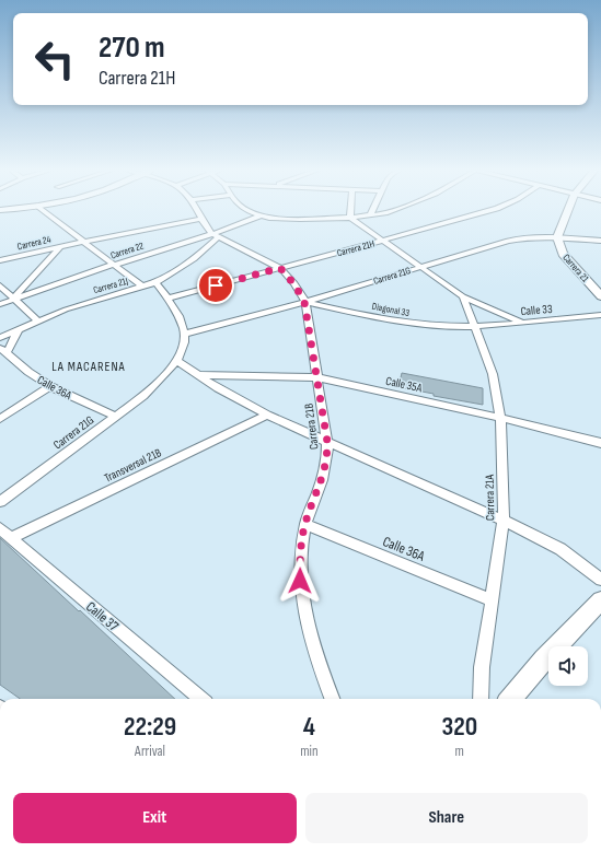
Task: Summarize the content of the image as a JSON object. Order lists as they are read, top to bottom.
{
  "streets": {
    "street": [
      "Carrera 24",
      "Carrera 21H",
      "Carrera 22",
      "Carrera 21",
      "Carrera 21G",
      "Carrera 21J",
      "Diagonal 33",
      "Calle 33",
      "Calle 35A",
      "Calle 36A",
      "Carrera 21B",
      "Transversal 21B",
      "Carrera 21A",
      "Calle 37"
    ]
  },
  "crossings": [
    ["Carrera 21H", "Carrera 21B"],
    ["Carrera 22", "Carrera 21J"],
    ["Carrera 22", "Carrera 21B"],
    ["Carrera 21", "Carrera 21G"],
    ["Carrera 21G", "Diagonal 33"],
    ["Carrera 21G", "Calle 36A"],
    ["Carrera 21G", "Carrera 21B"],
    ["Carrera 21J", "Carrera 21B"],
    ["Diagonal 33", "Calle 33"],
    ["Diagonal 33", "Carrera 21B"],
    ["Diagonal 33", "Carrera 21A"],
    ["Calle 33", "Carrera 21A"],
    ["Calle 35A", "Carrera 21B"],
    ["Calle 35A", "Carrera 21A"],
    ["Calle 36A", "Carrera 21B"],
    ["Calle 36A", "Carrera 21A"],
    ["Transversal 21B", "Calle 37"]
  ],
  "districts": ["LA MACARENA"],
  "page": {
    "turn": ["270 m", "Carrera 21H"],
    "eta": [
      "22:29",
      "Arrival",
      "4",
      "min",
      "320",
      "m"
    ],
    "buttons": ["Exit", "Share"]
  }
}
